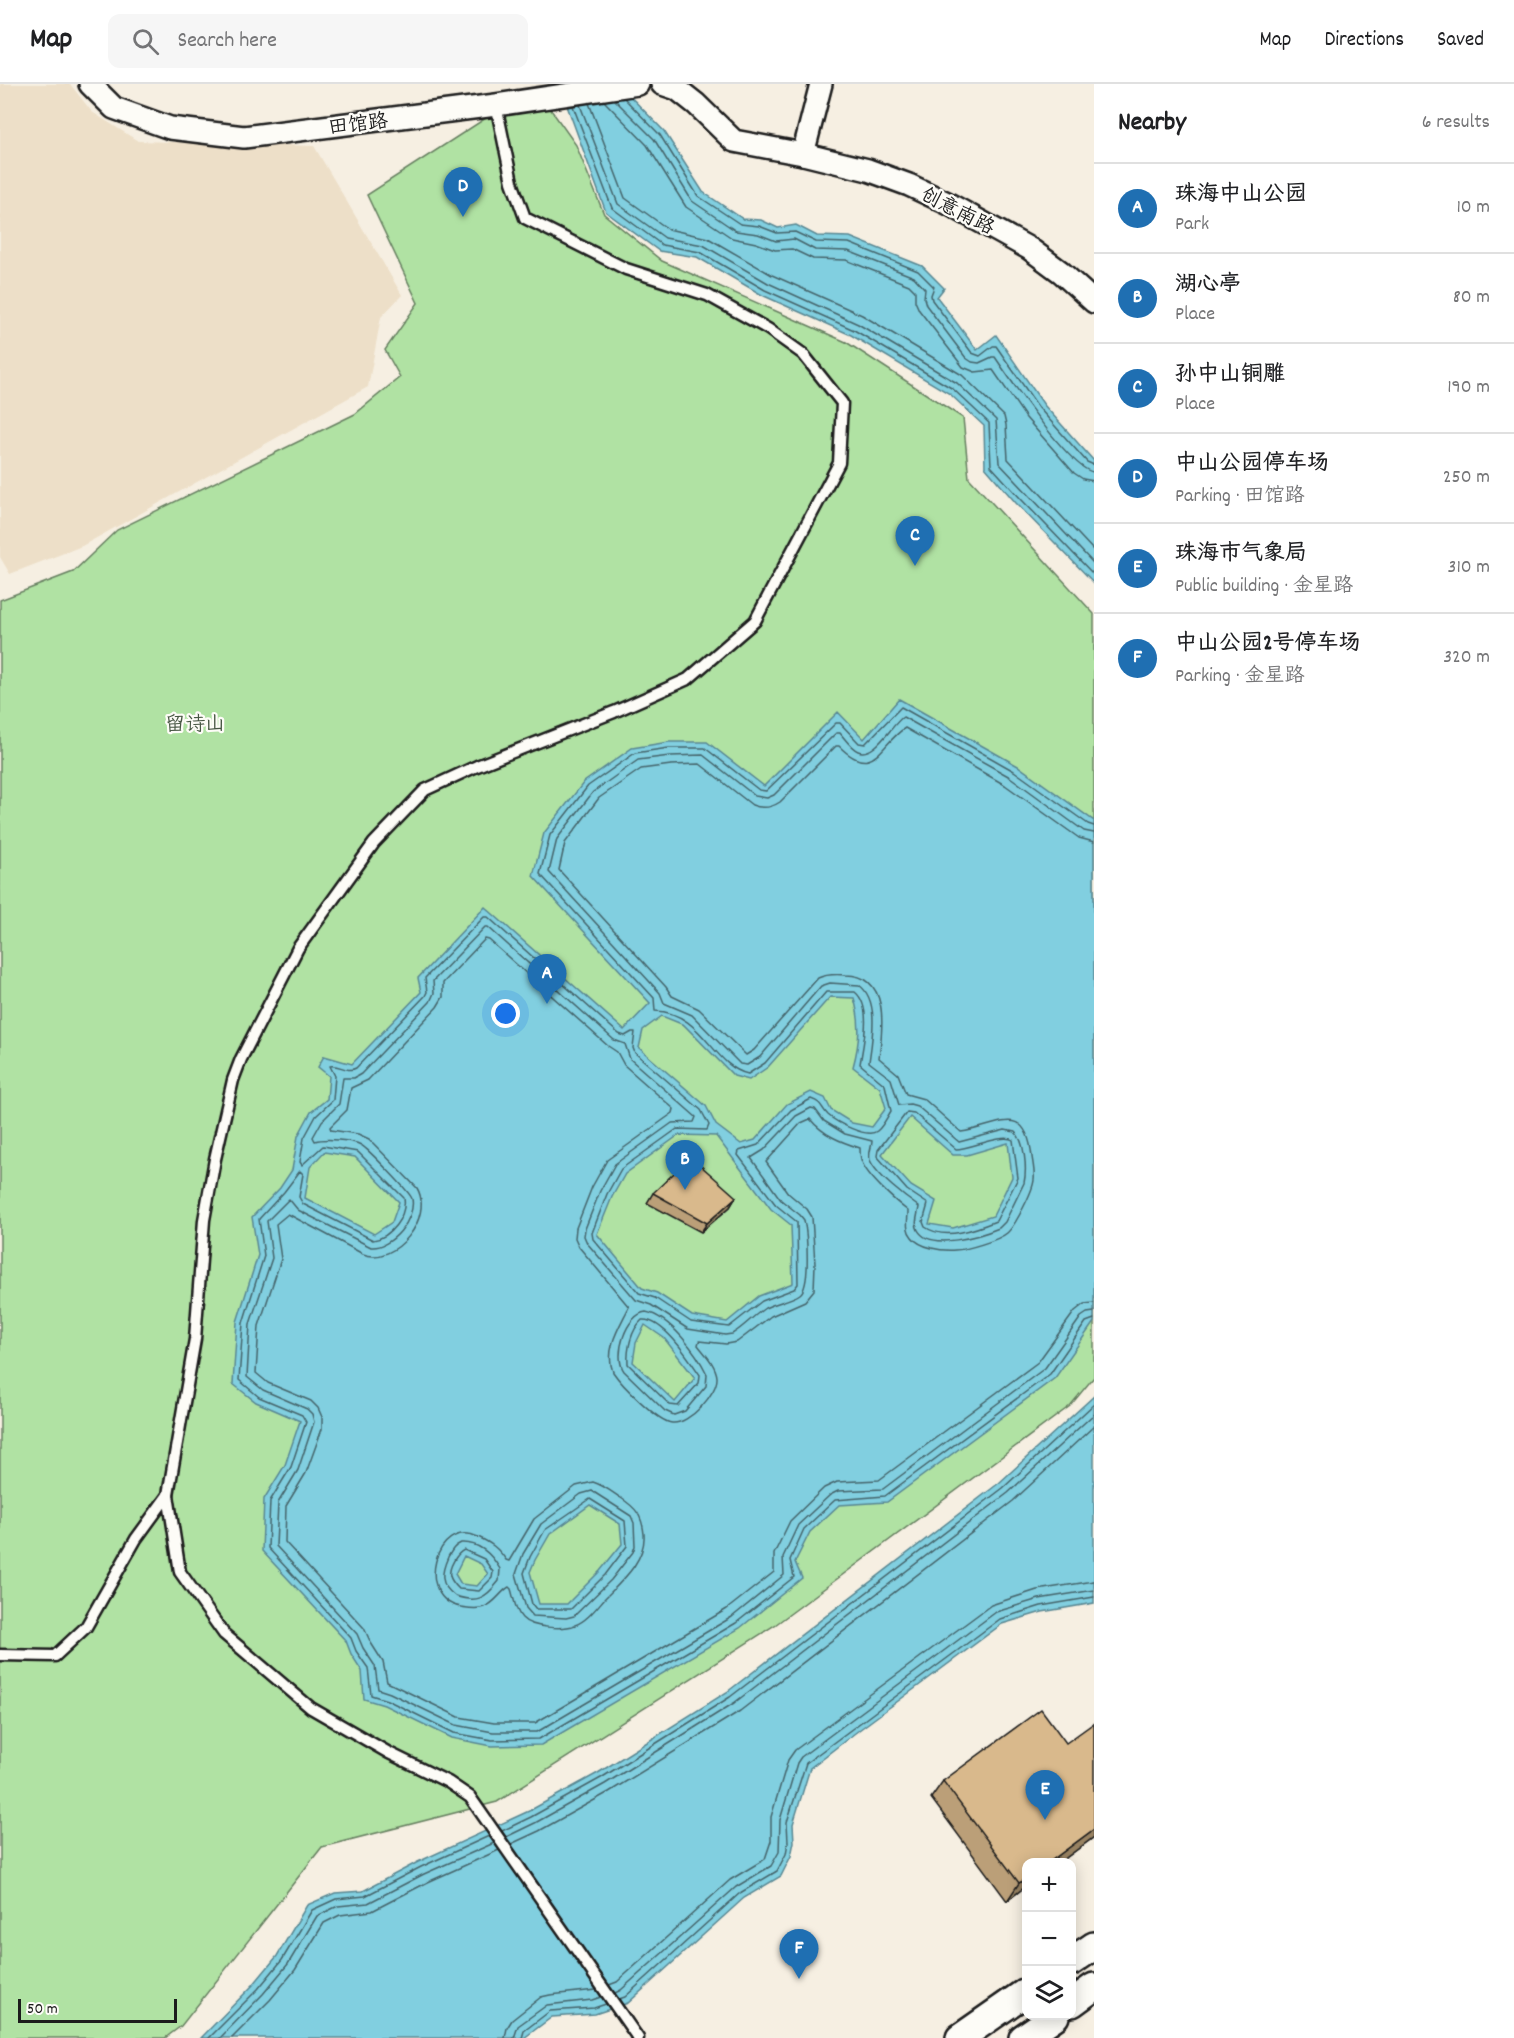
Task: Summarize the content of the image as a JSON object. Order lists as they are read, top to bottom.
{
  "streets": {
    "street": ["田馆路", "创意南路"]
  },
  "parks": ["留诗山"],
  "scale_bar": "50 m",
  "page": {
    "header": "Map",
    "search": "Search here",
    "nav": ["Map", "Directions", "Saved"],
    "heading": ["Nearby", "6 results"],
    "list": [
      {
        "mark": "A",
        "name": "珠海中山公园",
        "note": "Park",
        "value": "10 m"
      },
      {
        "mark": "B",
        "name": "湖心亭",
        "note": "Place",
        "value": "80 m"
      },
      {
        "mark": "C",
        "name": "孙中山铜雕",
        "note": "Place",
        "value": "190 m"
      },
      {
        "mark": "D",
        "name": "中山公园停车场",
        "note": "Parking · 田馆路",
        "value": "250 m"
      },
      {
        "mark": "E",
        "name": "珠海市气象局",
        "note": "Public building · 金星路",
        "value": "310 m"
      },
      {
        "mark": "F",
        "name": "中山公园2号停车场",
        "note": "Parking · 金星路",
        "value": "320 m"
      }
    ],
    "pins": [
      "D",
      "C",
      "A",
      "B",
      "E",
      "F"
    ],
    "map_buttons": ["+", "−"],
    "scale": "50 m"
  }
}
